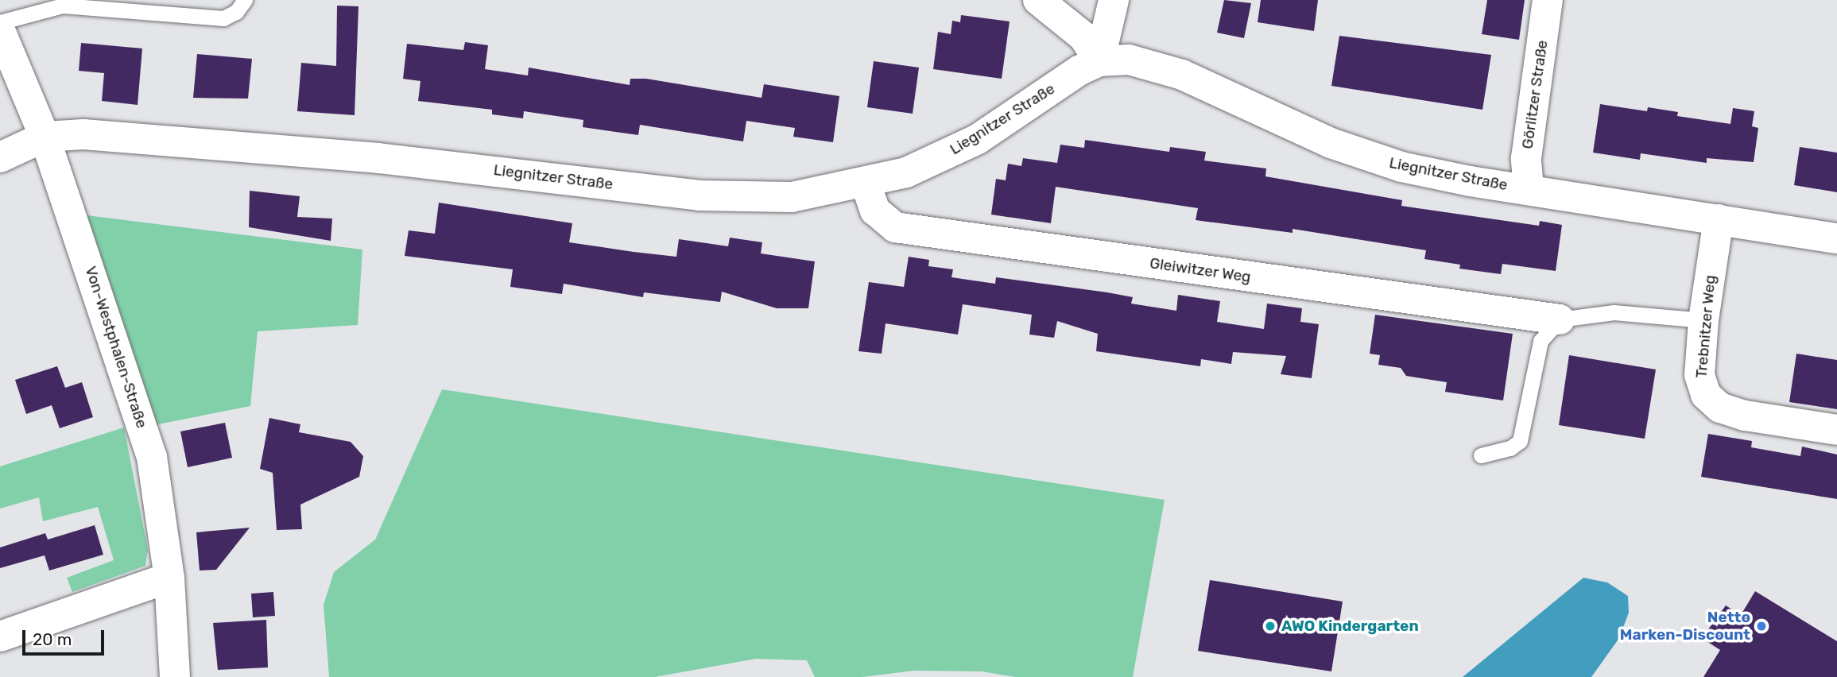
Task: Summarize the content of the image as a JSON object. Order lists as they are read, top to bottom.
{
  "streets": {
    "street": [
      "Görlitzer Straße",
      "Liegnitzer Straße",
      "Gleiwitzer Weg",
      "Trebnitzer Weg",
      "Von-Westphalen-Straße"
    ]
  },
  "crossings": [
    ["Görlitzer Straße", "Liegnitzer Straße"],
    ["Liegnitzer Straße", "Gleiwitzer Weg"],
    ["Liegnitzer Straße", "Trebnitzer Weg"],
    ["Liegnitzer Straße", "Von-Westphalen-Straße"]
  ],
  "places": ["AWO Kindergarten", "Netto Marken-Discount"],
  "scale_bar": "20 m"
}
